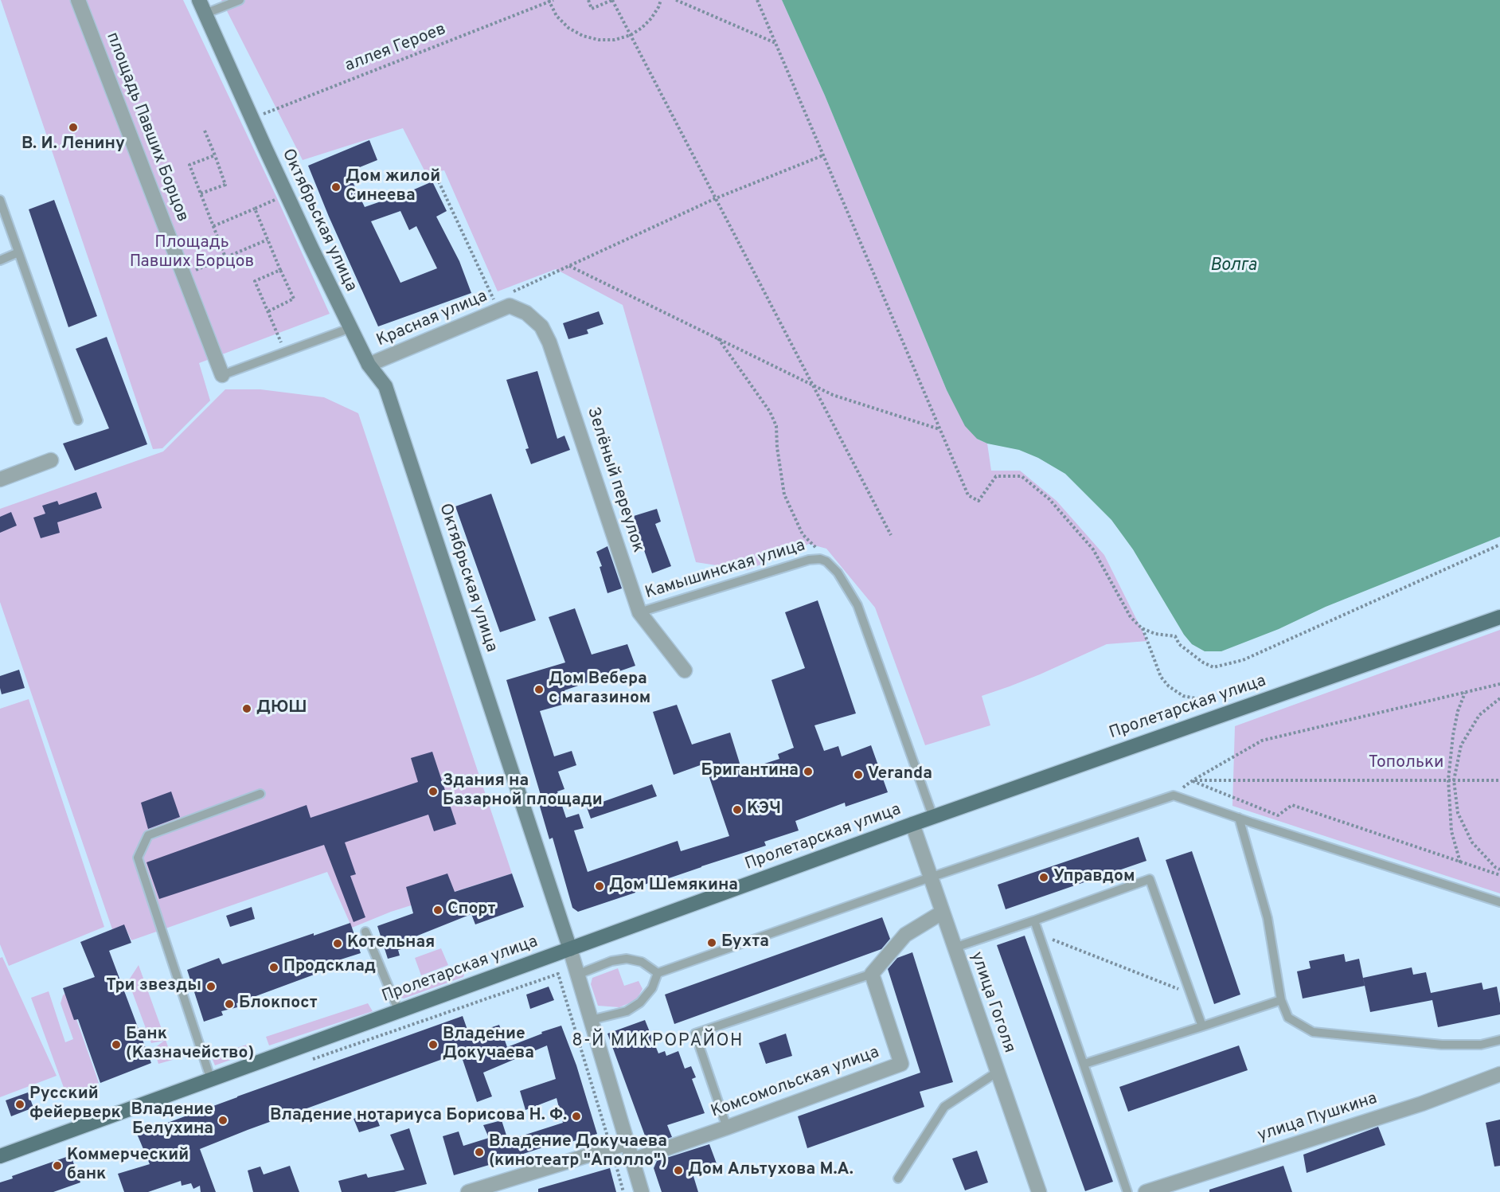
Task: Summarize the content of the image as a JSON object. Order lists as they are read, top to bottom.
{
  "streets": {
    "main road": ["Пролетарская улица"],
    "street": [
      "площадь Павших Борцов",
      "Октябрьская улица",
      "Красная улица",
      "Зелёный переулок",
      "улица Гоголя",
      "Комсомольская улица",
      "улица Пушкина"
    ],
    "lane": ["Камышинская улица"],
    "path": ["аллея Героев"]
  },
  "crossings": [
    ["аллея Героев", "Октябрьская улица"],
    ["Октябрьская улица", "Красная улица"],
    ["Октябрьская улица", "Пролетарская улица"],
    ["Октябрьская улица", "Комсомольская улица"],
    ["Красная улица", "Зелёный переулок"],
    ["Зелёный переулок", "Камышинская улица"],
    ["Пролетарская улица", "улица Гоголя"]
  ],
  "districts": ["8-Й МИКРОРАЙОН"],
  "water": ["Волга"],
  "parks": ["Площадь Павших Борцов", "Топольки"],
  "places": [
    "В. И. Ленину",
    "Дом жилой Синеева",
    "Дом Вебера с магазином",
    "ДЮШ",
    "Бригантина",
    "Veranda",
    "Здания на Базарной площади",
    "КЭЧ",
    "Управдом",
    "Дом Шемякина",
    "Спорт",
    "Бухта",
    "Котельная",
    "Продсклад",
    "Три звезды",
    "Блокпост",
    "Банк (Казначейство)",
    "Владение Докучаева",
    "Русский фейерверк",
    "Владение нотариуса Борисова Н. Ф.",
    "Владение Белухина",
    "Владение Докучаева (кинотеатр \"Аполло\")",
    "Коммерческий банк",
    "Дом Альтухова М.А."
  ]
}
